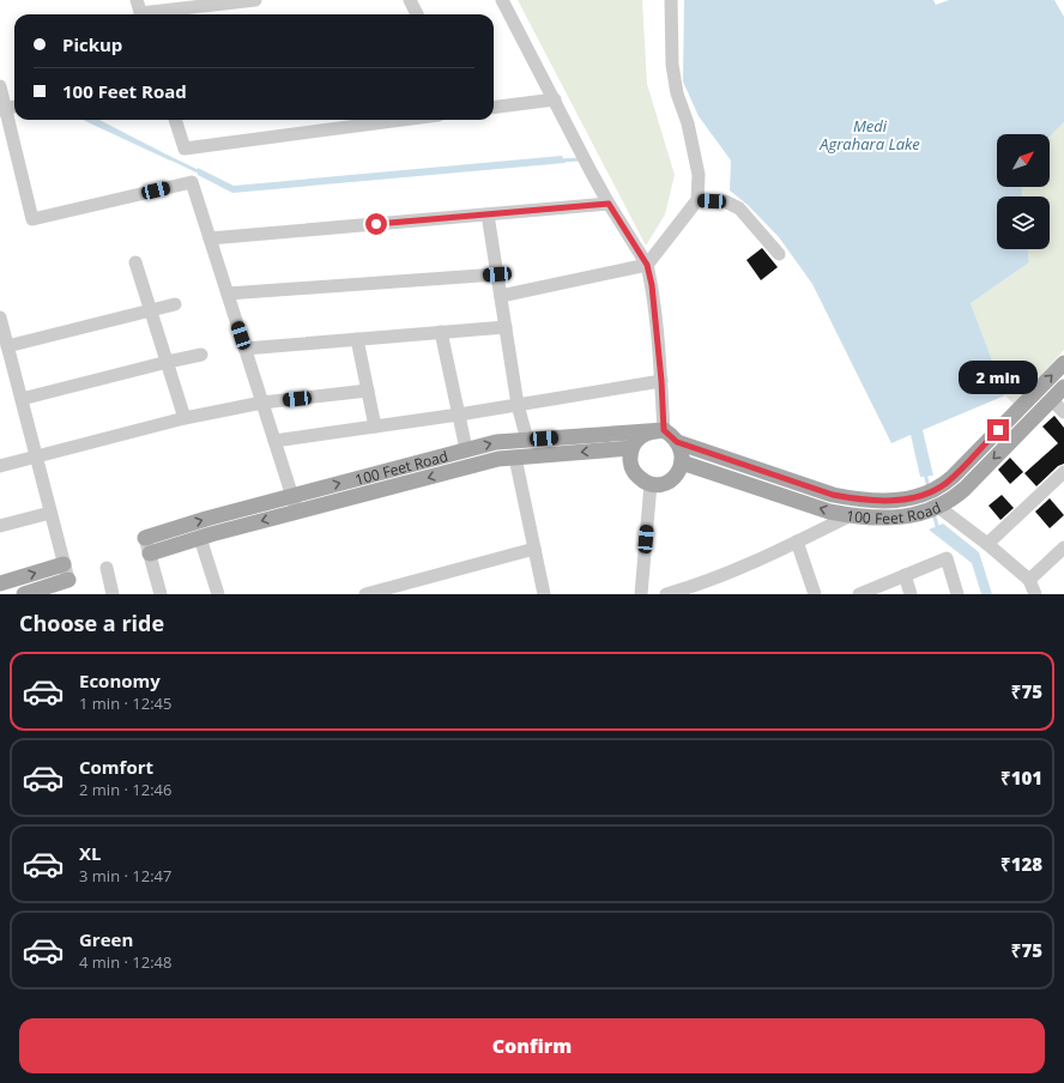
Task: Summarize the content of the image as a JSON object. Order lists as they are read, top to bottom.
{
  "streets": {
    "main road": ["100 Feet Road"]
  },
  "water": ["Medi Agrahara Lake"],
  "north": "top right",
  "page": {
    "banner": ["Pickup", "100 Feet Road"],
    "bubble": "2 min",
    "heading": "Choose a ride",
    "list": [
      {
        "name": "Economy",
        "note": "1 min · 12:45",
        "value": "₹75"
      },
      {
        "name": "Comfort",
        "note": "2 min · 12:46",
        "value": "₹101"
      },
      {
        "name": "XL",
        "note": "3 min · 12:47",
        "value": "₹128"
      },
      {
        "name": "Green",
        "note": "4 min · 12:48",
        "value": "₹75"
      }
    ],
    "buttons": "Confirm"
  }
}
